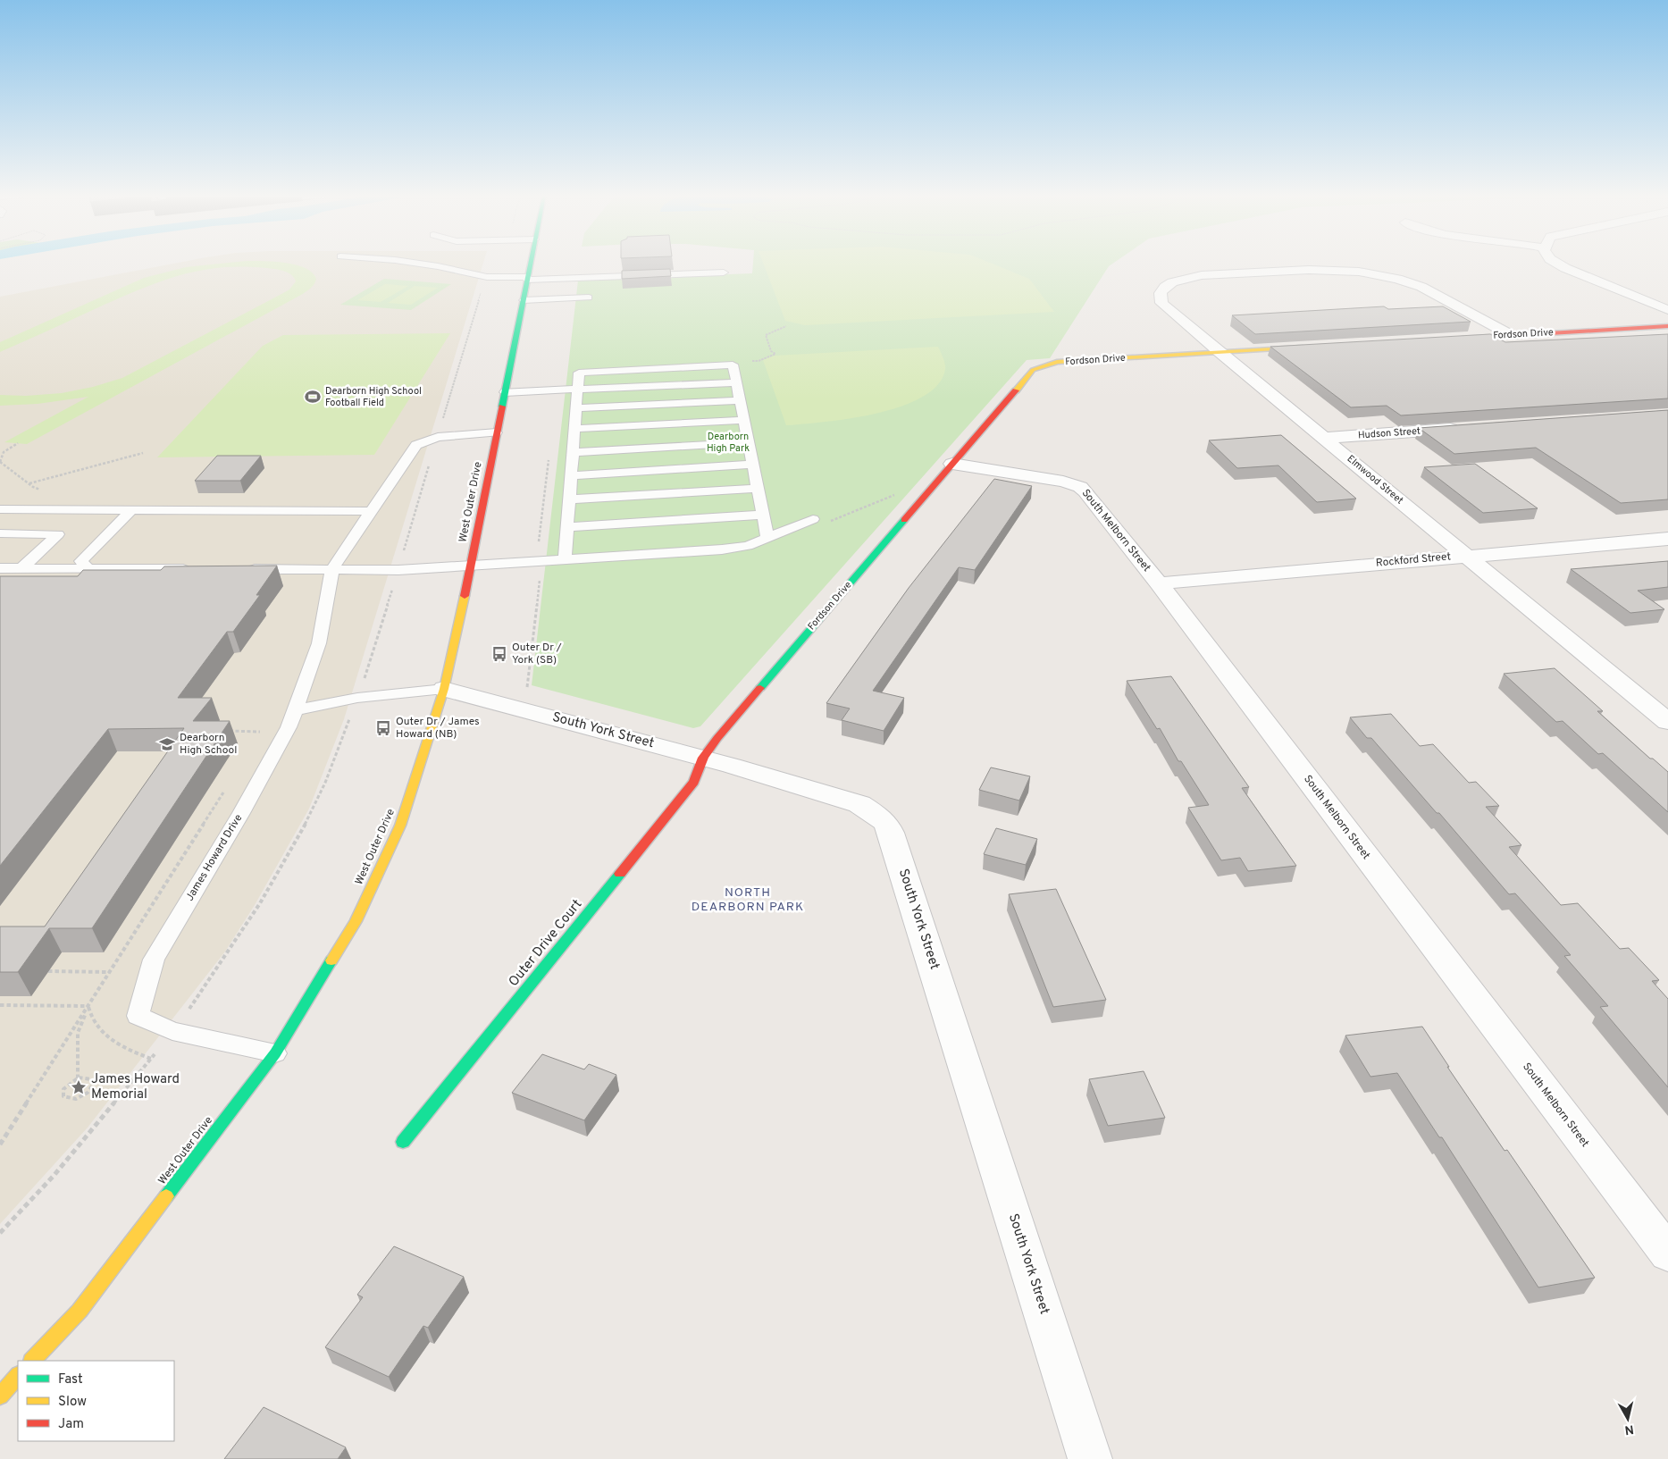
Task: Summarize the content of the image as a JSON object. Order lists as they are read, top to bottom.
{
  "streets": {
    "main road": ["Fordson Drive", "West Outer Drive", "Outer Drive Court"],
    "street": [
      "Hudson Street",
      "Elmwood Street",
      "South Melborn Street",
      "Rockford Street",
      "South York Street"
    ],
    "lane": ["James Howard Drive"]
  },
  "crossings": [
    ["Fordson Drive", "Elmwood Street"],
    ["Fordson Drive", "South Melborn Street"],
    ["Fordson Drive", "South York Street"],
    ["Fordson Drive", "Outer Drive Court"],
    ["Hudson Street", "Elmwood Street"],
    ["Elmwood Street", "Rockford Street"],
    ["West Outer Drive", "South York Street"],
    ["West Outer Drive", "James Howard Drive"],
    ["South Melborn Street", "Rockford Street"],
    ["South York Street", "Outer Drive Court"]
  ],
  "districts": ["NORTH DEARBORN PARK"],
  "parks": ["Dearborn High Park"],
  "places": {
    "sports": ["Dearborn High School Football Field"],
    "bus stop": ["Outer Dr / York (SB)", "Outer Dr / James Howard (NB)"],
    "school or university": ["Dearborn High School"],
    "place": ["James Howard Memorial"]
  },
  "legend": ["Fast", "Slow", "Jam"],
  "north": "bottom"
}
